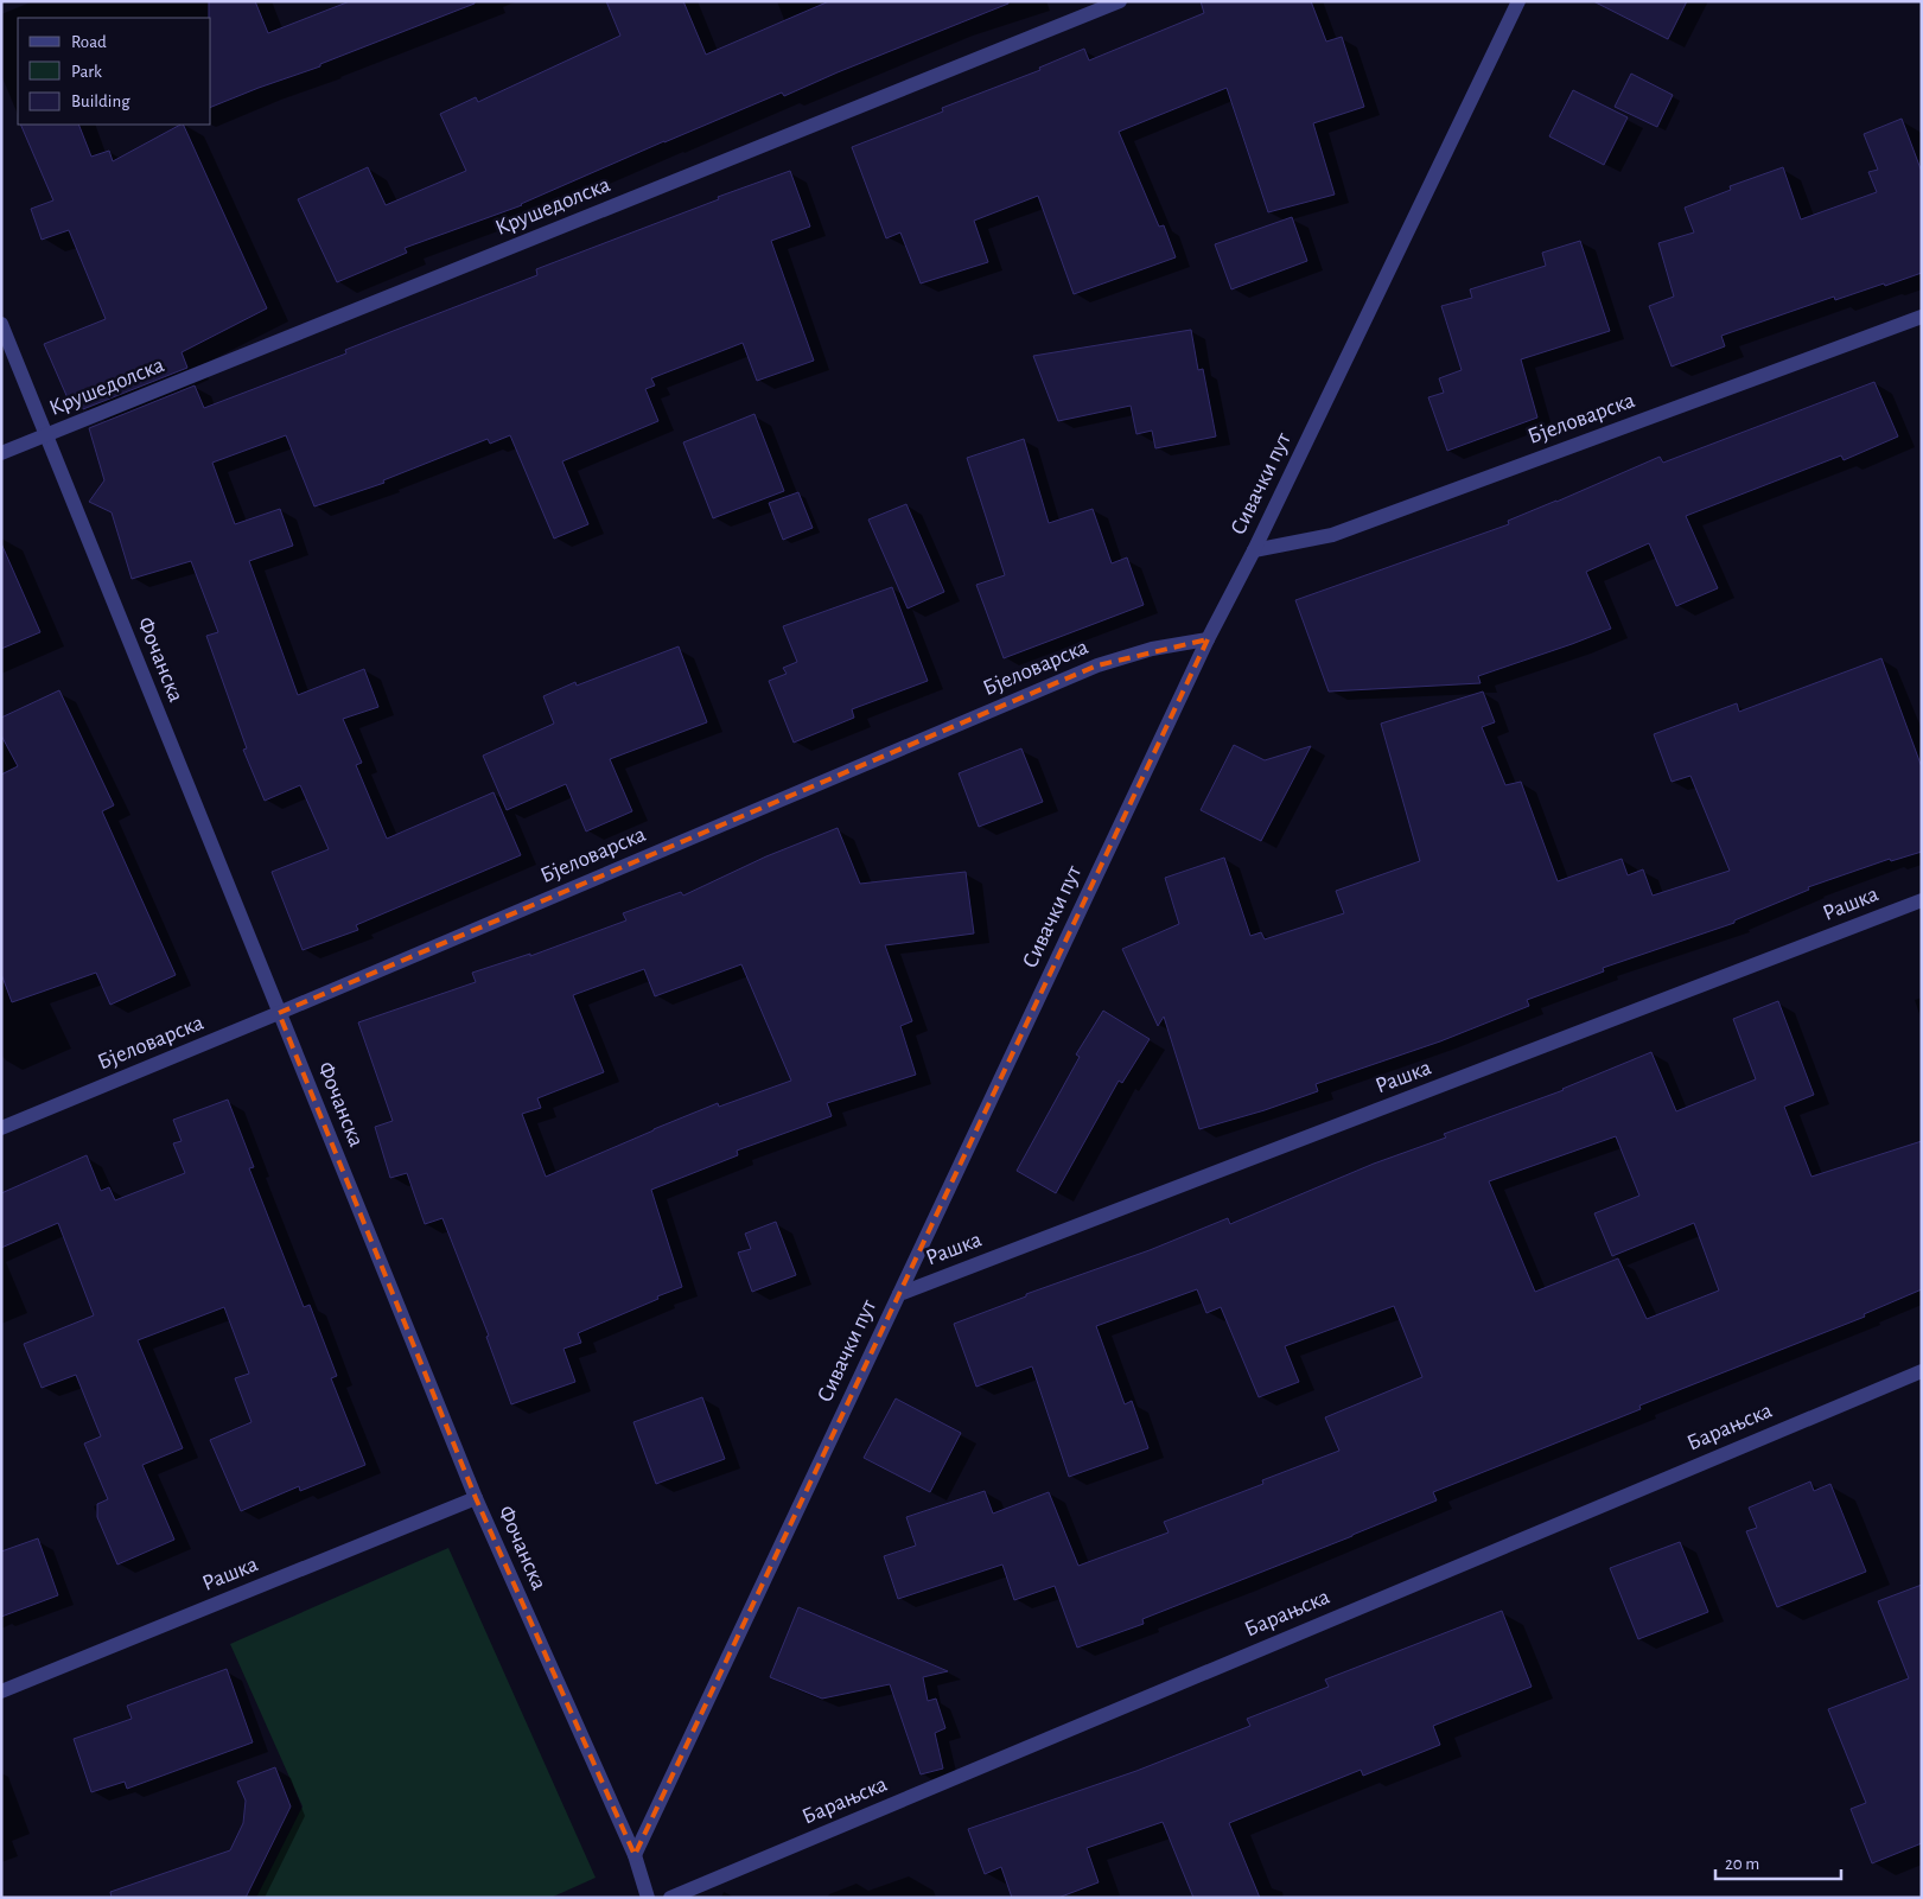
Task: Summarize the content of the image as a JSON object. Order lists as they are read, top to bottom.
{
  "streets": {
    "street": [
      "Крушедолска",
      "Бјеловарска",
      "Сивачки пут",
      "Фочанска",
      "Рашка",
      "Барањска"
    ]
  },
  "crossings": [
    ["Крушедолска", "Фочанска"],
    ["Бјеловарска", "Сивачки пут"],
    ["Бјеловарска", "Фочанска"],
    ["Сивачки пут", "Фочанска"],
    ["Сивачки пут", "Рашка"],
    ["Фочанска", "Рашка"]
  ],
  "legend": ["Road", "Park", "Building"],
  "scale_bar": "20 m"
}
